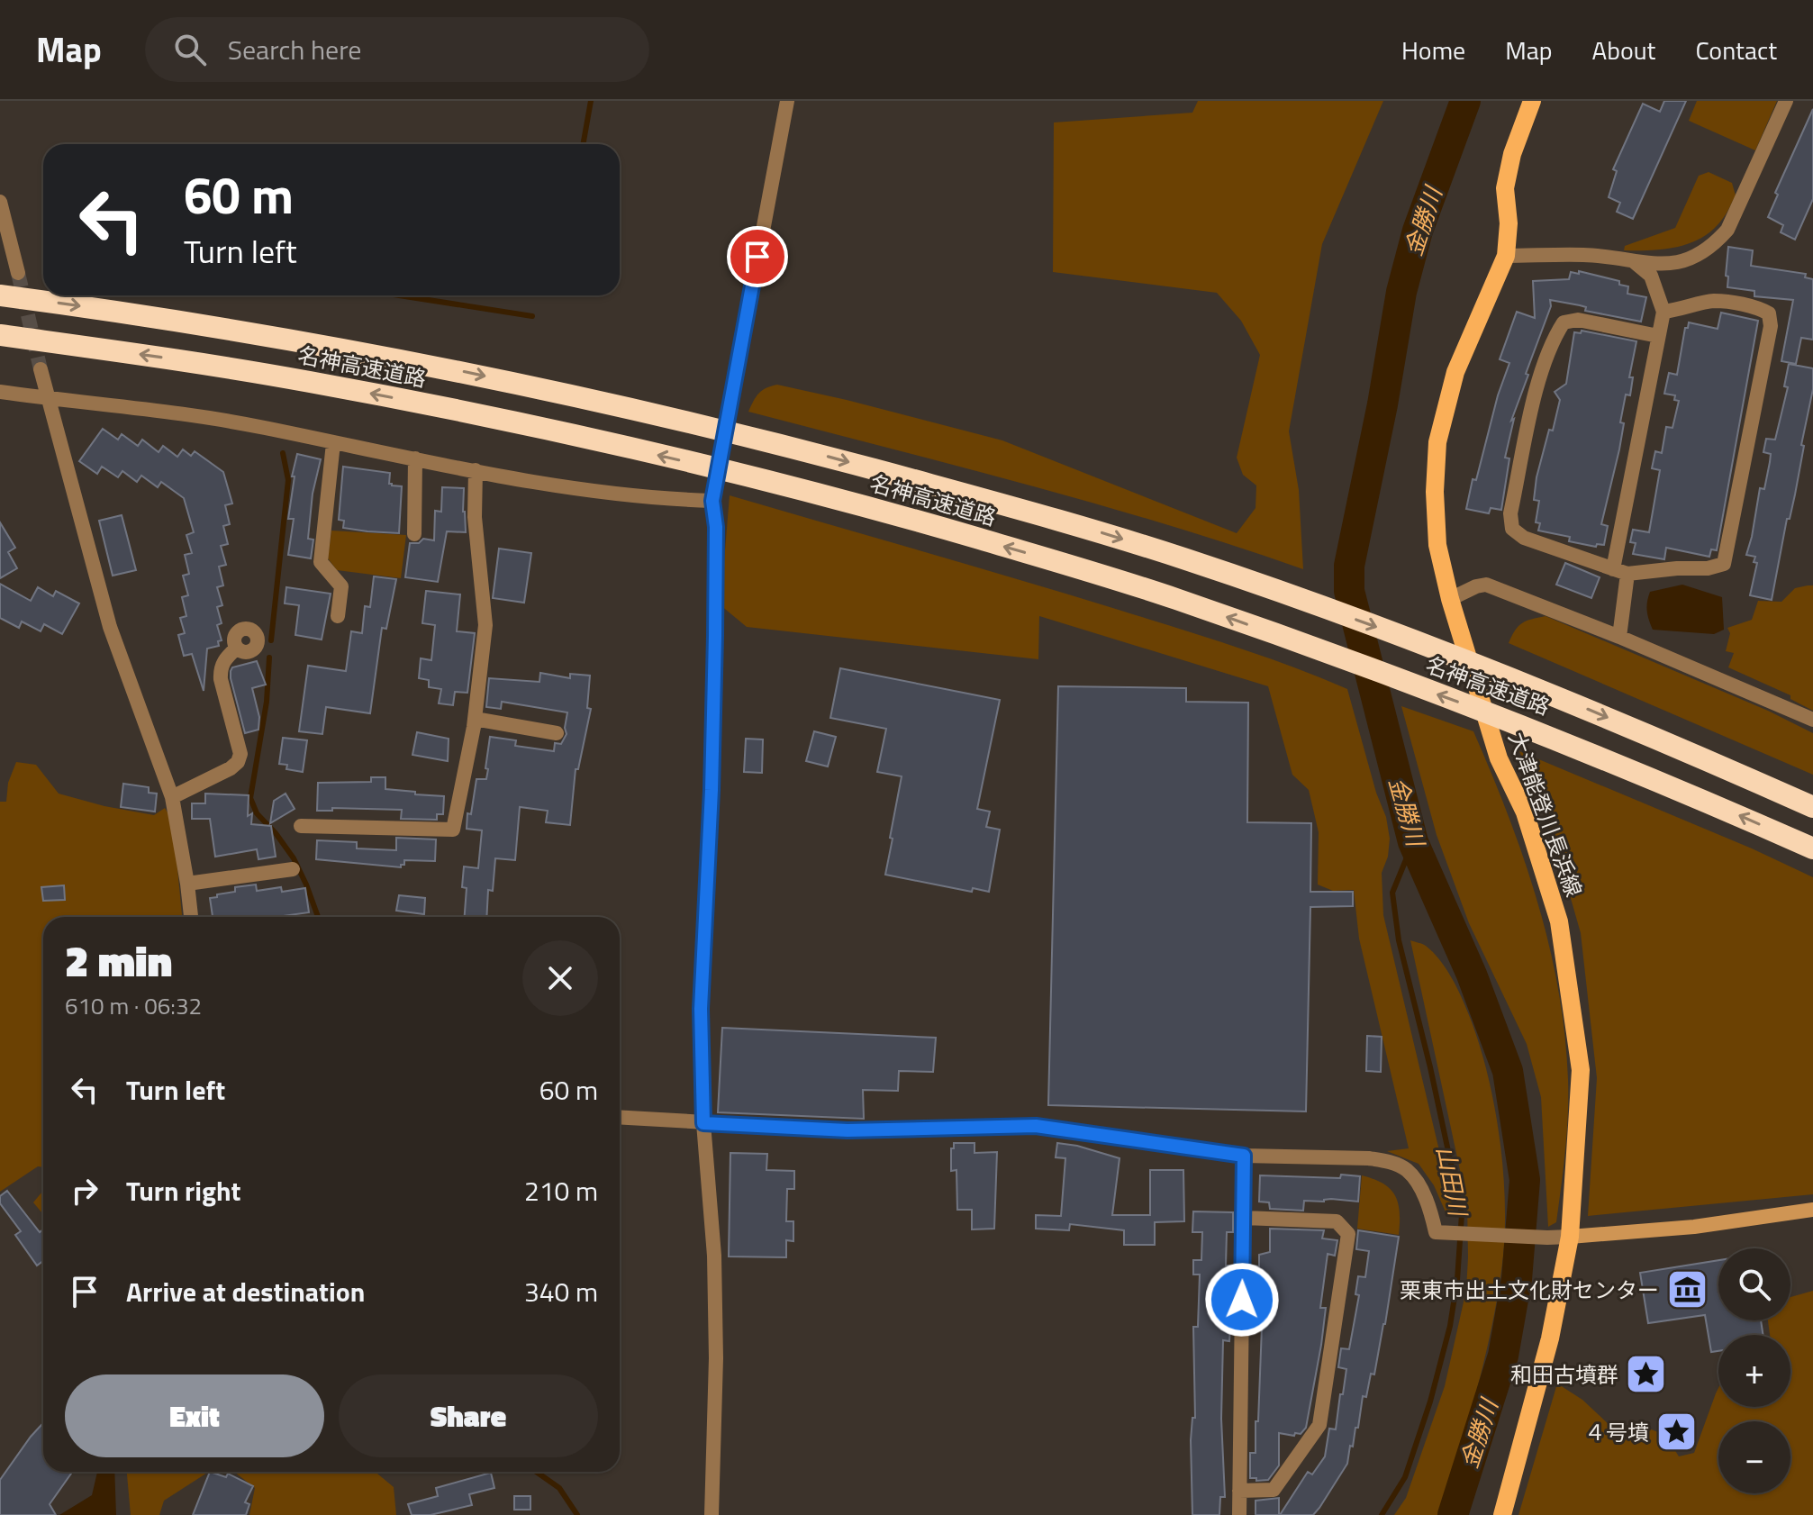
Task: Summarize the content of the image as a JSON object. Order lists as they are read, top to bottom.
{
  "streets": {
    "highway": ["名神高速道路"],
    "main road": ["大津能登川長浜線"]
  },
  "water": ["金勝川", "山田川"],
  "places": {
    "museum": ["栗東市出土文化財センター"],
    "place": ["和田古墳群", "４号墳"]
  },
  "page": {
    "header": "Map",
    "search": "Search here",
    "nav": [
      "Home",
      "Map",
      "About",
      "Contact"
    ],
    "turn": ["60 m", "Turn left"],
    "heading": ["2 min", "610 m · 06:32"],
    "list": [
      {
        "name": "Turn left",
        "value": "60 m"
      },
      {
        "name": "Turn right",
        "value": "210 m"
      },
      {
        "name": "Arrive at destination",
        "value": "340 m"
      }
    ],
    "map_buttons": ["+", "−"],
    "buttons": ["Exit", "Share"]
  }
}
